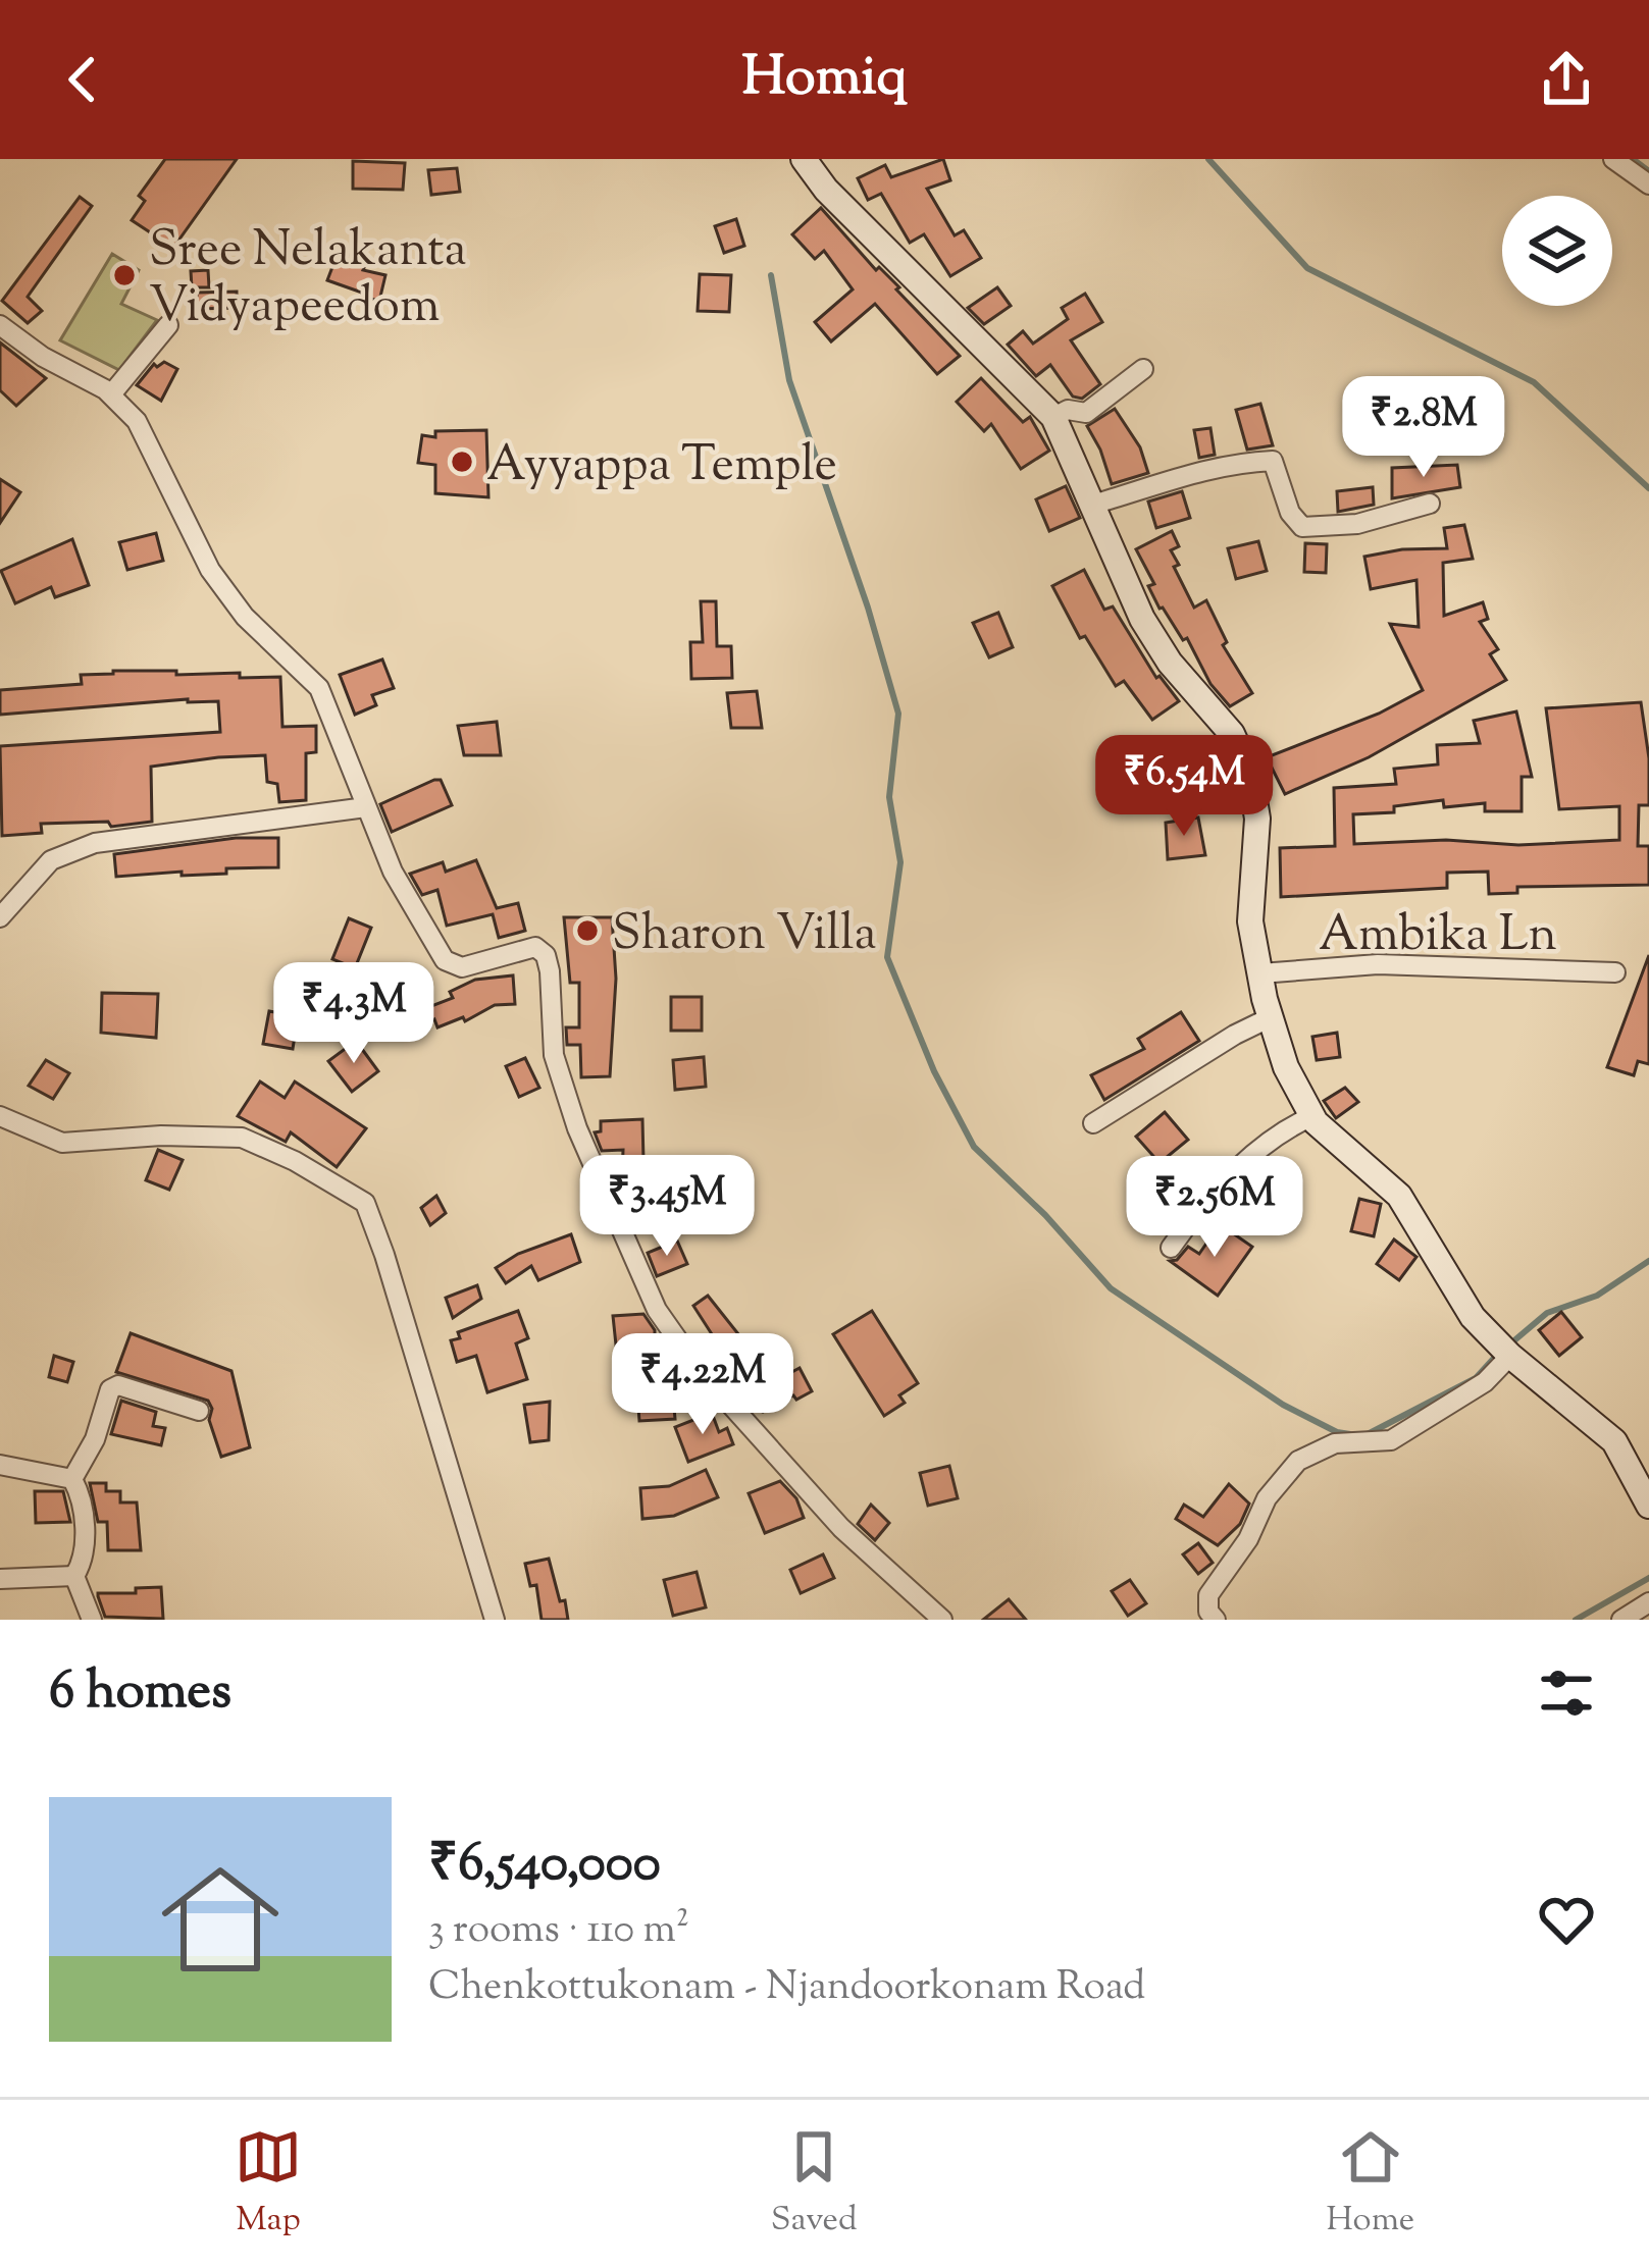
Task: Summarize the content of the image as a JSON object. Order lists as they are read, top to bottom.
{
  "streets": {
    "street": ["Ambika Ln"]
  },
  "places": ["Sree Nelakanta Vidyapeedom", "Ayyappa Temple", "Sharon Villa"],
  "page": {
    "header": "Homiq",
    "price": [
      "₹2.8M",
      "₹6.54M",
      "₹4.3M",
      "₹3.45M",
      "₹2.56M",
      "₹4.22M"
    ],
    "heading": "6 homes",
    "list": [
      {
        "name": "₹6,540,000",
        "note": "3 rooms · 110 m² · Chenkottukonam - Njandoorkonam Road"
      }
    ],
    "tabs": ["Map", "Saved", "Home"]
  }
}
